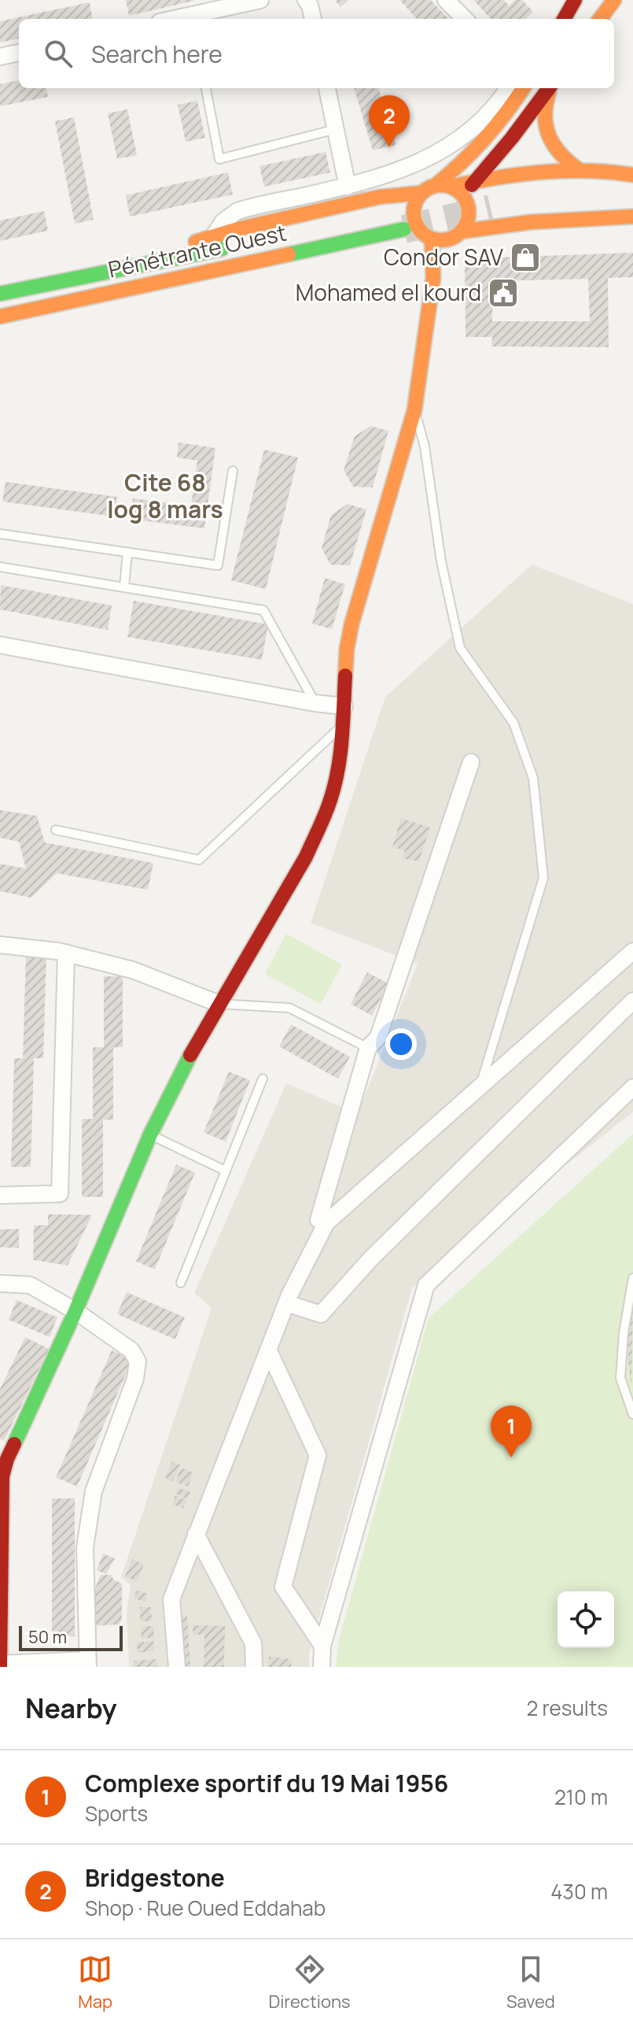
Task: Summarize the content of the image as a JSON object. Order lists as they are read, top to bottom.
{
  "streets": {
    "main road": ["Pénétrante Ouest"]
  },
  "districts": ["Cite 68 log 8 mars"],
  "places": {
    "shop": ["Condor SAV"],
    "public building": ["Mohamed el kourd"]
  },
  "scale_bar": "50 m",
  "page": {
    "search": "Search here",
    "pins": ["2", "1"],
    "scale": "50 m",
    "heading": ["Nearby", "2 results"],
    "list": [
      {
        "mark": "1",
        "name": "Complexe sportif du 19 Mai 1956",
        "note": "Sports",
        "value": "210 m"
      },
      {
        "mark": "2",
        "name": "Bridgestone",
        "note": "Shop · Rue Oued Eddahab",
        "value": "430 m"
      }
    ],
    "nav": ["Map", "Directions", "Saved"]
  }
}
